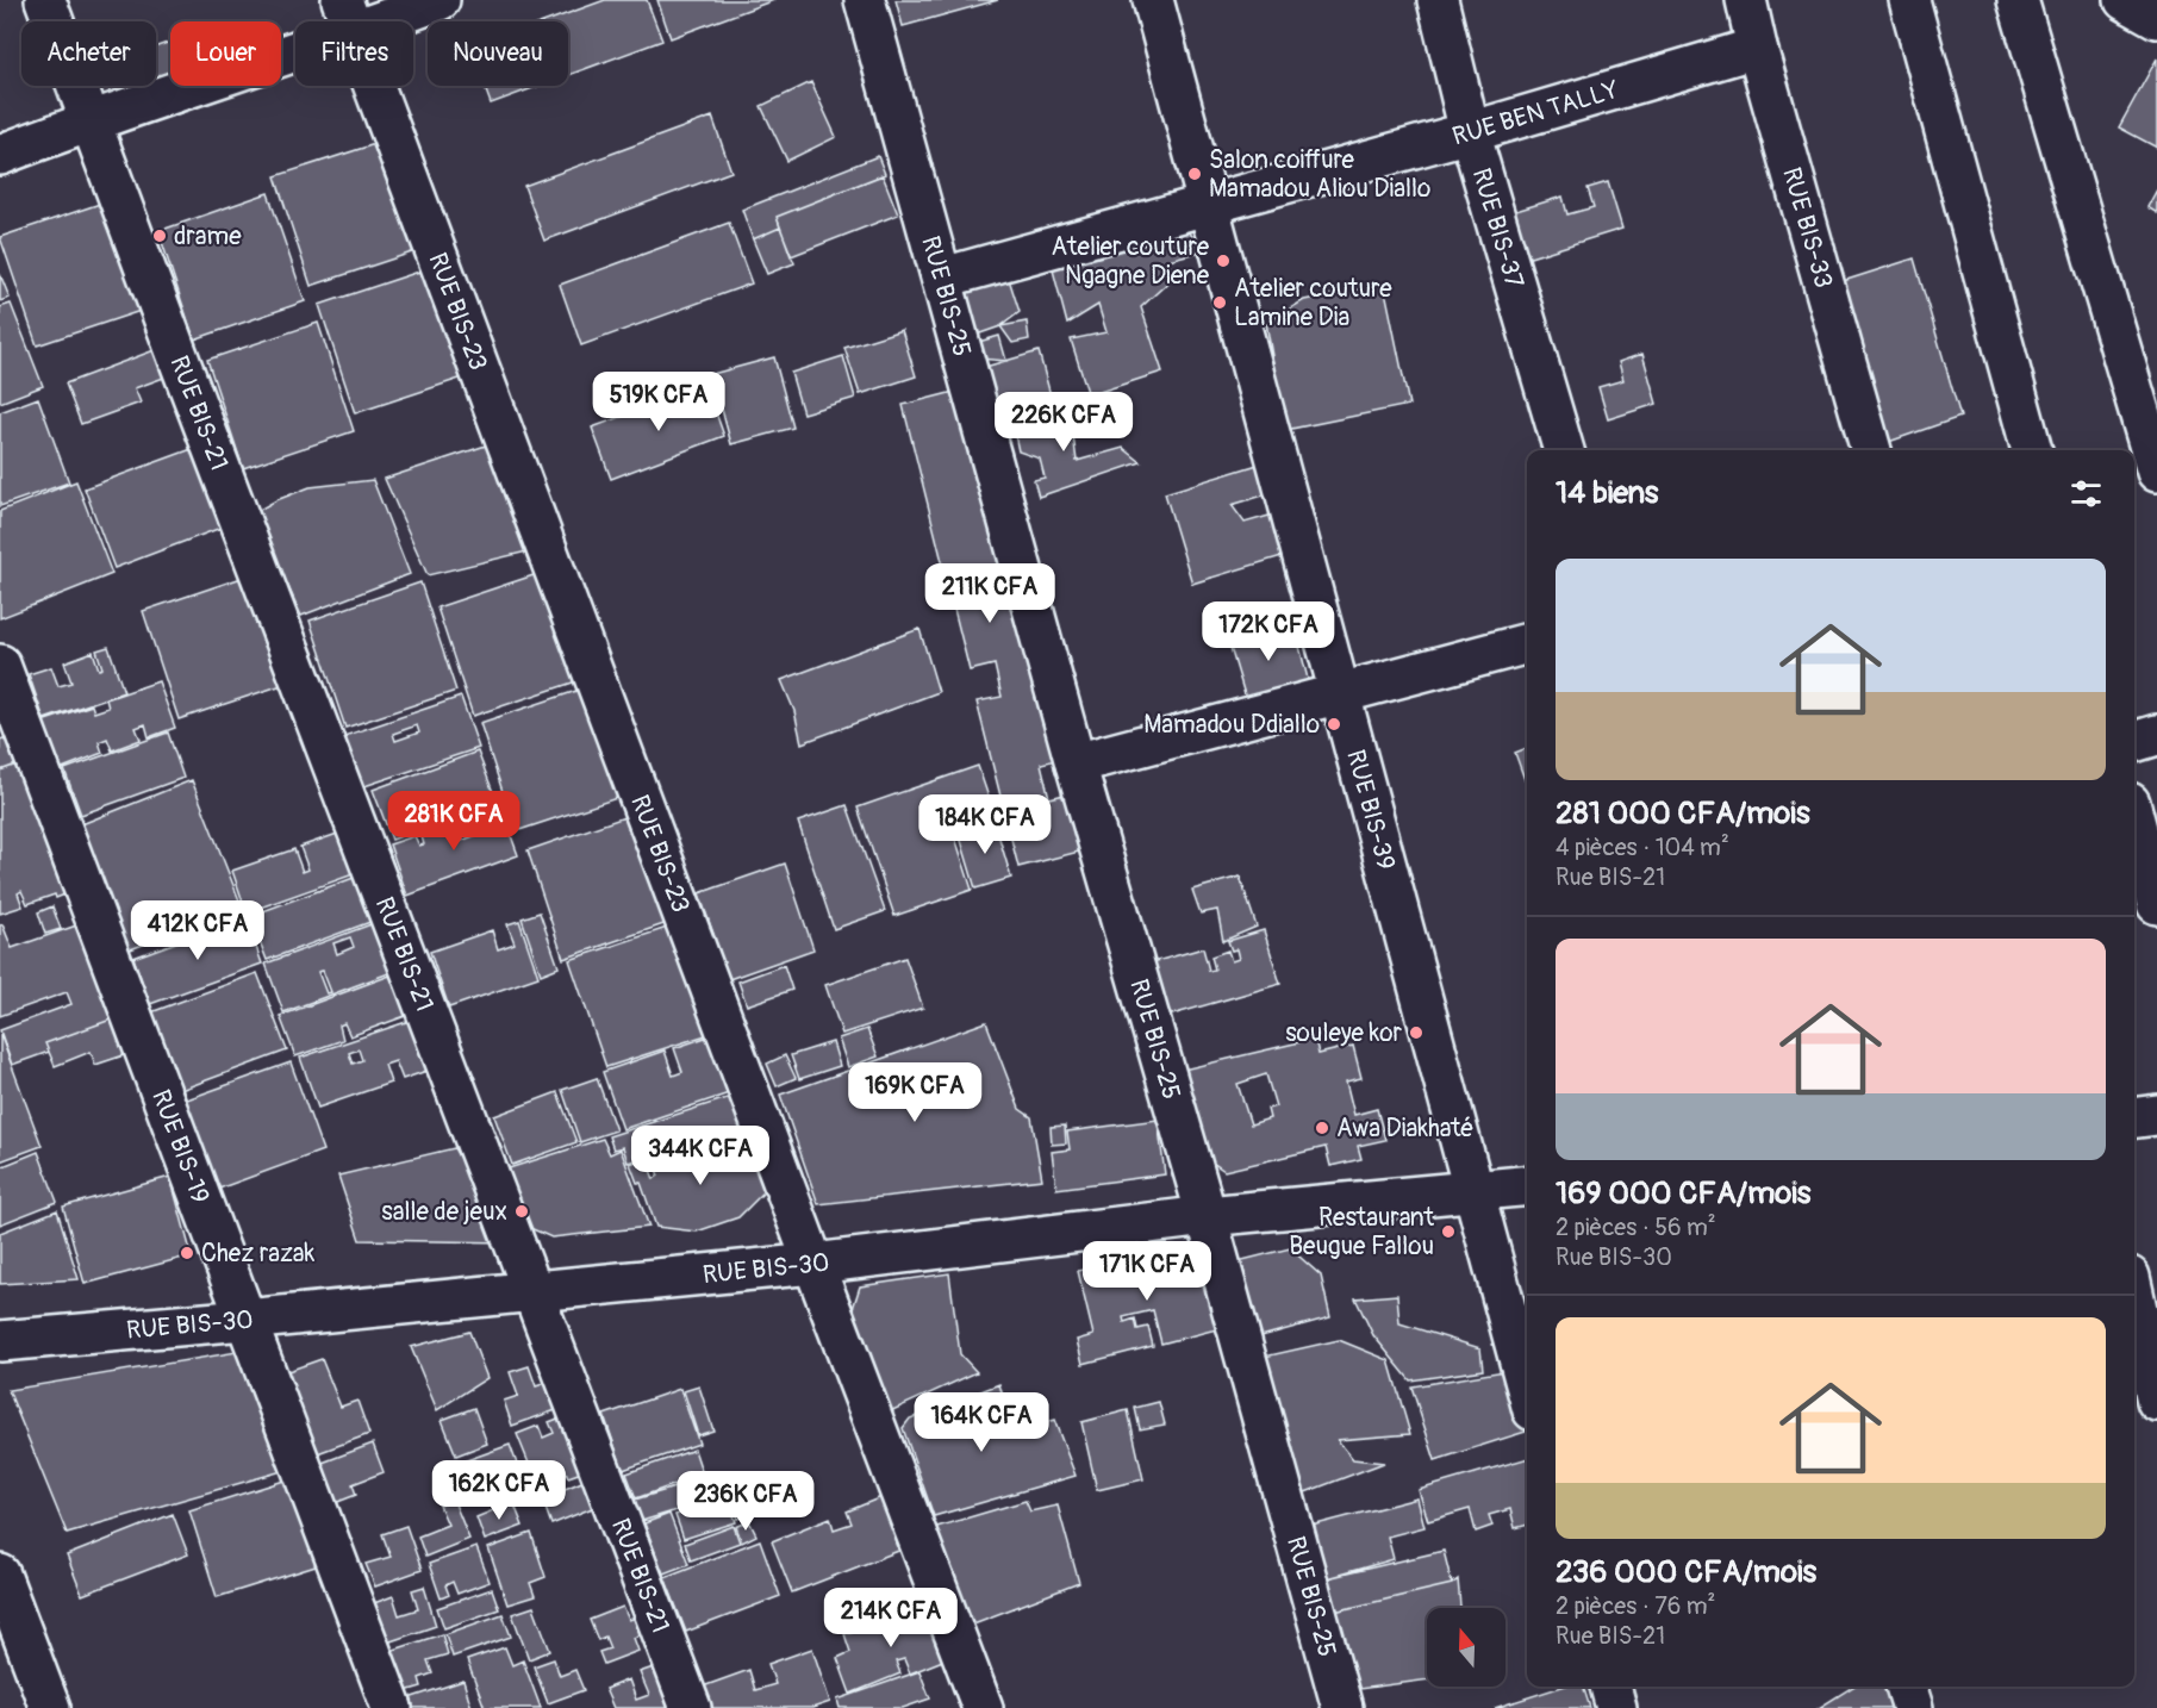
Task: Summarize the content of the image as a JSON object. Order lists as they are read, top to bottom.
{
  "streets": {
    "street": [
      "RUE BEN TALLY",
      "RUE BIS-37",
      "RUE BIS-33",
      "RUE BIS-25",
      "RUE BIS-23",
      "RUE BIS-21",
      "RUE BIS-39",
      "RUE BIS-19",
      "RUE BIS-30"
    ]
  },
  "crossings": [
    ["RUE BEN TALLY", "RUE BIS-37"],
    ["RUE BEN TALLY", "RUE BIS-33"],
    ["RUE BEN TALLY", "RUE BIS-25"],
    ["RUE BEN TALLY", "RUE BIS-39"],
    ["RUE BIS-25", "RUE BIS-30"],
    ["RUE BIS-23", "RUE BIS-30"],
    ["RUE BIS-21", "RUE BIS-30"],
    ["RUE BIS-39", "RUE BIS-30"],
    ["RUE BIS-19", "RUE BIS-30"]
  ],
  "places": [
    "Salon coiffure Mamadou Aliou Diallo",
    "drame",
    "Atelier couture Ngagne Diene",
    "Atelier couture Lamine Dia",
    "Mamadou Ddiallo",
    "souleye kor",
    "Awa Diakhaté",
    "salle de jeux",
    "Restaurant Beugue Fallou",
    "Chez razak"
  ],
  "north": "top",
  "page": {
    "chip": [
      "Acheter",
      "Louer",
      "Filtres",
      "Nouveau"
    ],
    "price": [
      "519K CFA",
      "226K CFA",
      "211K CFA",
      "172K CFA",
      "281K CFA",
      "184K CFA",
      "412K CFA",
      "169K CFA",
      "344K CFA",
      "171K CFA",
      "164K CFA",
      "162K CFA",
      "236K CFA",
      "214K CFA"
    ],
    "heading": "14 biens",
    "list": [
      {
        "name": "281 000 CFA/mois",
        "note": "4 pièces · 104 m² · Rue BIS-21"
      },
      {
        "name": "169 000 CFA/mois",
        "note": "2 pièces · 56 m² · Rue BIS-30"
      },
      {
        "name": "236 000 CFA/mois",
        "note": "2 pièces · 76 m² · Rue BIS-21"
      }
    ]
  }
}
